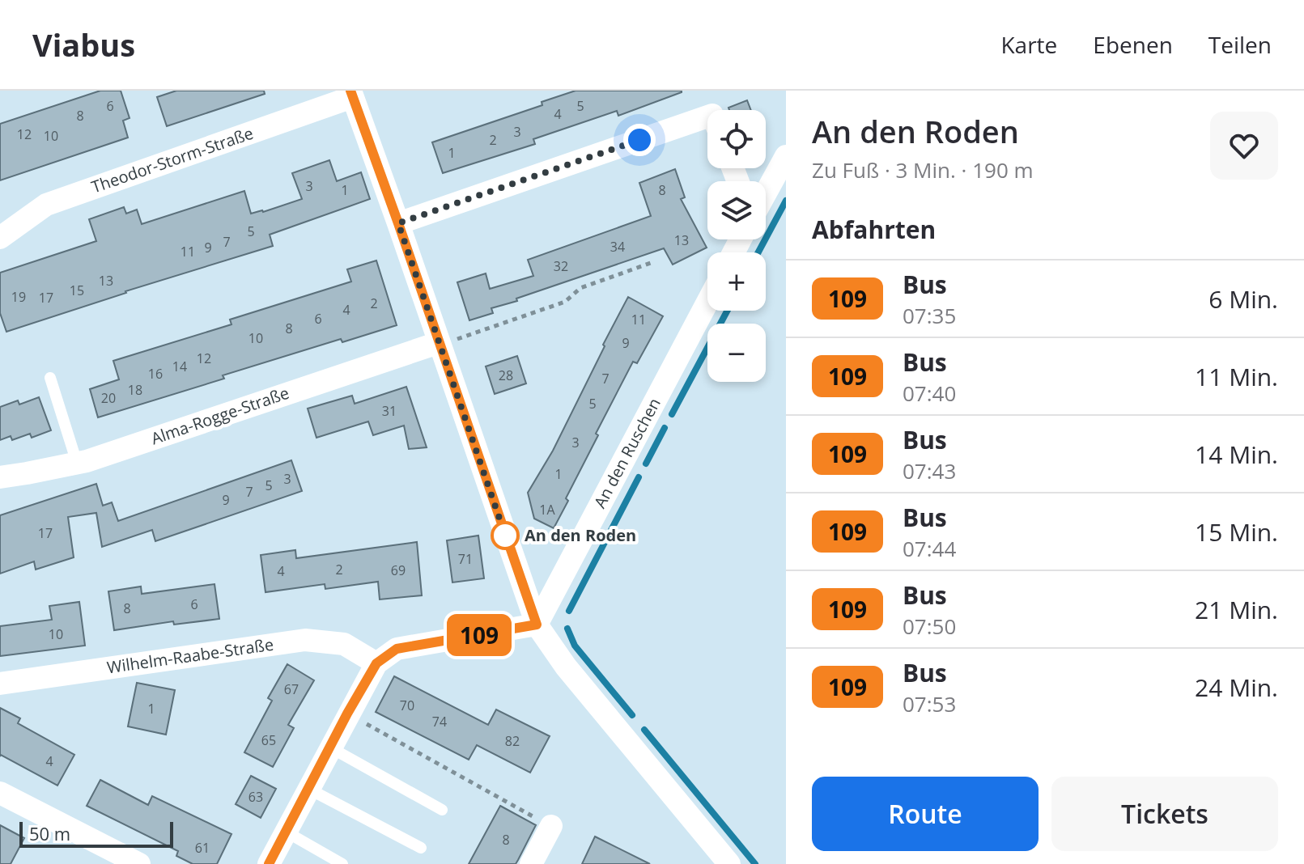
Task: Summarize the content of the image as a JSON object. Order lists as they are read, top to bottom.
{
  "streets": {
    "street": [
      "Theodor-Storm-Straße",
      "Alma-Rogge-Straße",
      "An den Ruschen",
      "Wilhelm-Raabe-Straße"
    ]
  },
  "places": ["An den Roden"],
  "lines": ["bus line 109"],
  "house_numbers": [
    "6",
    "5",
    "4",
    "8",
    "3",
    "12",
    "10",
    "2",
    "1",
    "3",
    "1",
    "8",
    "5",
    "13",
    "7",
    "34",
    "9",
    "11",
    "32",
    "13",
    "15",
    "19",
    "17",
    "2",
    "4",
    "6",
    "11",
    "8",
    "10",
    "9",
    "12",
    "14",
    "16",
    "28",
    "7",
    "18",
    "20",
    "5",
    "31",
    "3",
    "1",
    "3",
    "5",
    "7",
    "9",
    "1A",
    "17",
    "71",
    "2",
    "69",
    "4",
    "6",
    "8",
    "10",
    "67",
    "70",
    "1",
    "74",
    "65",
    "82",
    "4",
    "63",
    "8",
    "61"
  ],
  "scale_bar": "50 m",
  "page": {
    "header": "Viabus",
    "nav": ["Karte", "Ebenen", "Teilen"],
    "on_map": "109",
    "heading": [
      ["An den Roden", "Zu Fuß · 3 Min. · 190 m"],
      "Abfahrten"
    ],
    "map_buttons": ["+", "−"],
    "list": [
      {
        "mark": "109",
        "name": "Bus",
        "note": "07:35",
        "value": "6 Min."
      },
      {
        "mark": "109",
        "name": "Bus",
        "note": "07:40",
        "value": "11 Min."
      },
      {
        "mark": "109",
        "name": "Bus",
        "note": "07:43",
        "value": "14 Min."
      },
      {
        "mark": "109",
        "name": "Bus",
        "note": "07:44",
        "value": "15 Min."
      },
      {
        "mark": "109",
        "name": "Bus",
        "note": "07:50",
        "value": "21 Min."
      },
      {
        "mark": "109",
        "name": "Bus",
        "note": "07:53",
        "value": "24 Min."
      }
    ],
    "buttons": ["Route", "Tickets"],
    "scale": "50 m"
  }
}
